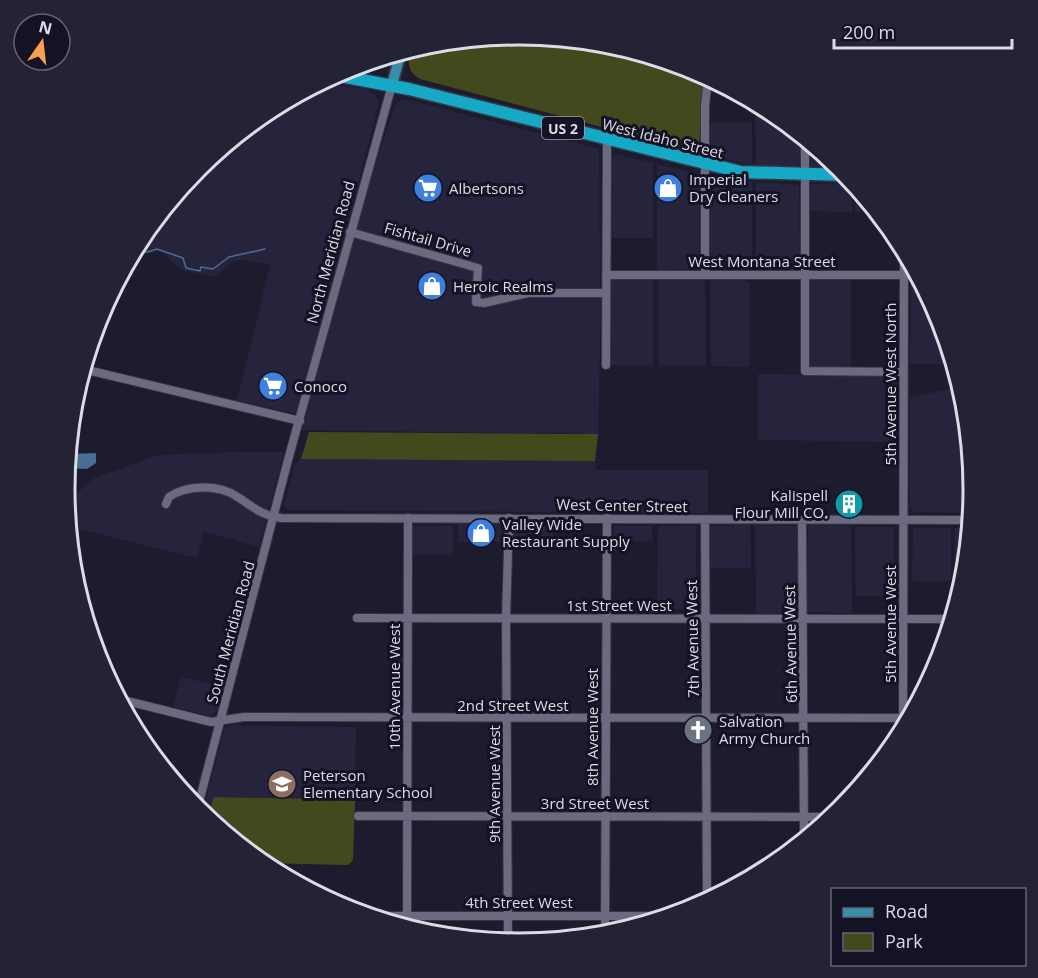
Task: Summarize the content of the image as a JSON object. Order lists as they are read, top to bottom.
{
  "streets": {
    "highway": ["US 2", "West Idaho Street"],
    "main road": ["North Meridian Road"],
    "street": [
      "Fishtail Drive",
      "West Montana Street",
      "5th Avenue West North",
      "West Center Street",
      "1st Street West",
      "5th Avenue West",
      "South Meridian Road",
      "7th Avenue West",
      "6th Avenue West",
      "10th Avenue West",
      "2nd Street West",
      "8th Avenue West",
      "9th Avenue West",
      "3rd Street West",
      "4th Street West"
    ]
  },
  "crossings": [
    ["West Idaho Street", "North Meridian Road"],
    ["Fishtail Drive", "North Meridian Road"],
    ["North Meridian Road", "South Meridian Road"],
    ["West Montana Street", "5th Avenue West North"],
    ["5th Avenue West North", "West Center Street"],
    ["5th Avenue West North", "5th Avenue West"],
    ["West Center Street", "5th Avenue West"],
    ["West Center Street", "South Meridian Road"],
    ["West Center Street", "7th Avenue West"],
    ["West Center Street", "6th Avenue West"],
    ["West Center Street", "10th Avenue West"],
    ["West Center Street", "8th Avenue West"],
    ["West Center Street", "9th Avenue West"],
    ["1st Street West", "5th Avenue West"],
    ["1st Street West", "7th Avenue West"],
    ["1st Street West", "6th Avenue West"],
    ["1st Street West", "10th Avenue West"],
    ["1st Street West", "8th Avenue West"],
    ["1st Street West", "9th Avenue West"],
    ["South Meridian Road", "2nd Street West"],
    ["7th Avenue West", "2nd Street West"],
    ["7th Avenue West", "3rd Street West"],
    ["6th Avenue West", "2nd Street West"],
    ["6th Avenue West", "3rd Street West"],
    ["10th Avenue West", "2nd Street West"],
    ["10th Avenue West", "3rd Street West"],
    ["10th Avenue West", "4th Street West"],
    ["2nd Street West", "8th Avenue West"],
    ["2nd Street West", "9th Avenue West"],
    ["8th Avenue West", "3rd Street West"],
    ["8th Avenue West", "4th Street West"],
    ["9th Avenue West", "3rd Street West"],
    ["9th Avenue West", "4th Street West"]
  ],
  "places": {
    "supermarket": ["Albertsons", "Conoco"],
    "shop": ["Imperial Dry Cleaners", "Heroic Realms", "Valley Wide Restaurant Supply"],
    "building": ["Kalispell Flour Mill CO."],
    "church": ["Salvation Army Church"],
    "school or university": ["Peterson Elementary School"]
  },
  "legend": ["Road", "Park"],
  "scale_bar": "200 m",
  "north": "top"
}
